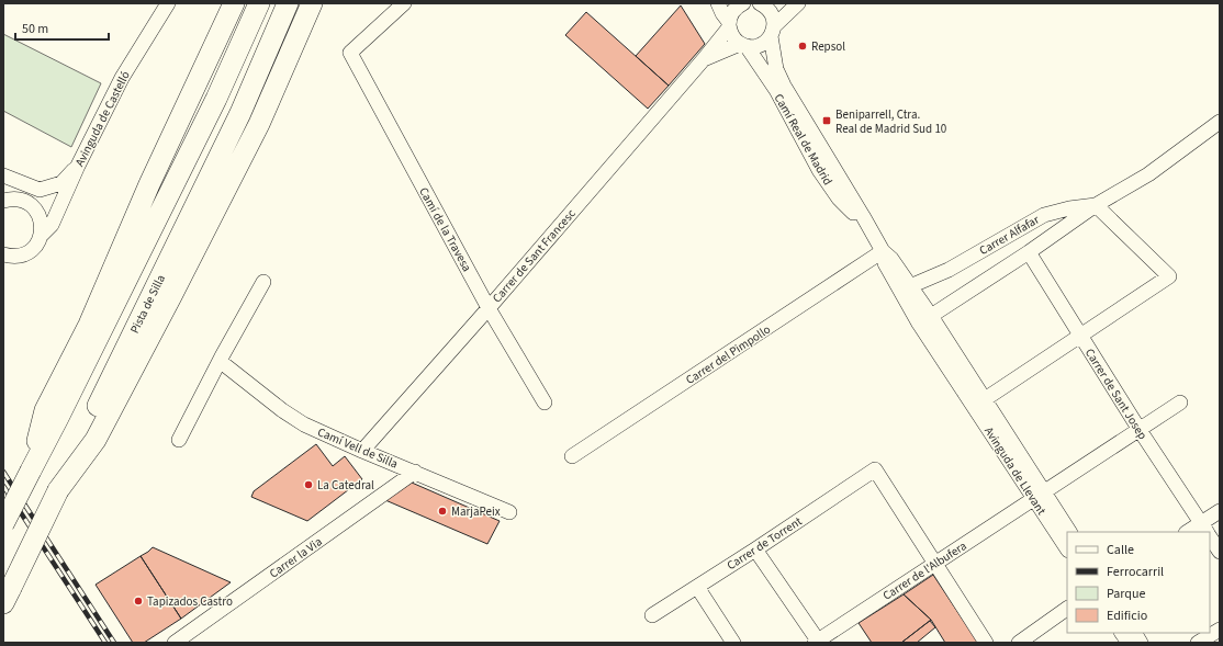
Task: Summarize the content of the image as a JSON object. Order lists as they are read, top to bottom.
{
  "streets": {
    "highway": ["Pista de Silla"],
    "street": [
      "Avinguda de Castelló",
      "Camí Real de Madrid",
      "Camí de la Travesa",
      "Carrer Alfafar",
      "Carrer de Sant Francesc",
      "Carrer del Pimpollo",
      "Carrer de Sant Josep",
      "Camí Vell de Silla",
      "Avinguda de Llevant",
      "Carrer de Torrent",
      "Carrer la Via",
      "Carrer de l'Albufera"
    ]
  },
  "crossings": [
    ["Camí Real de Madrid", "Carrer Alfafar"],
    ["Camí Real de Madrid", "Carrer de Sant Francesc"],
    ["Camí Real de Madrid", "Carrer del Pimpollo"],
    ["Camí Real de Madrid", "Avinguda de Llevant"],
    ["Camí de la Travesa", "Carrer de Sant Francesc"],
    ["Carrer Alfafar", "Avinguda de Llevant"],
    ["Carrer de Sant Francesc", "Camí Vell de Silla"],
    ["Carrer de Sant Josep", "Carrer de l'Albufera"],
    ["Camí Vell de Silla", "Carrer la Via"],
    ["Avinguda de Llevant", "Carrer de l'Albufera"],
    ["Carrer de Torrent", "Carrer de l'Albufera"]
  ],
  "places": {
    "other": [
      "Repsol",
      "La Catedral",
      "MarjaPeix",
      "Tapizados Castro"
    ],
    "transit": ["Beniparrell, Ctra. Real de Madrid Sud 10"]
  },
  "legend": [
    "Calle",
    "Ferrocarril",
    "Parque",
    "Edificio"
  ],
  "scale_bar": "50 m"
}
